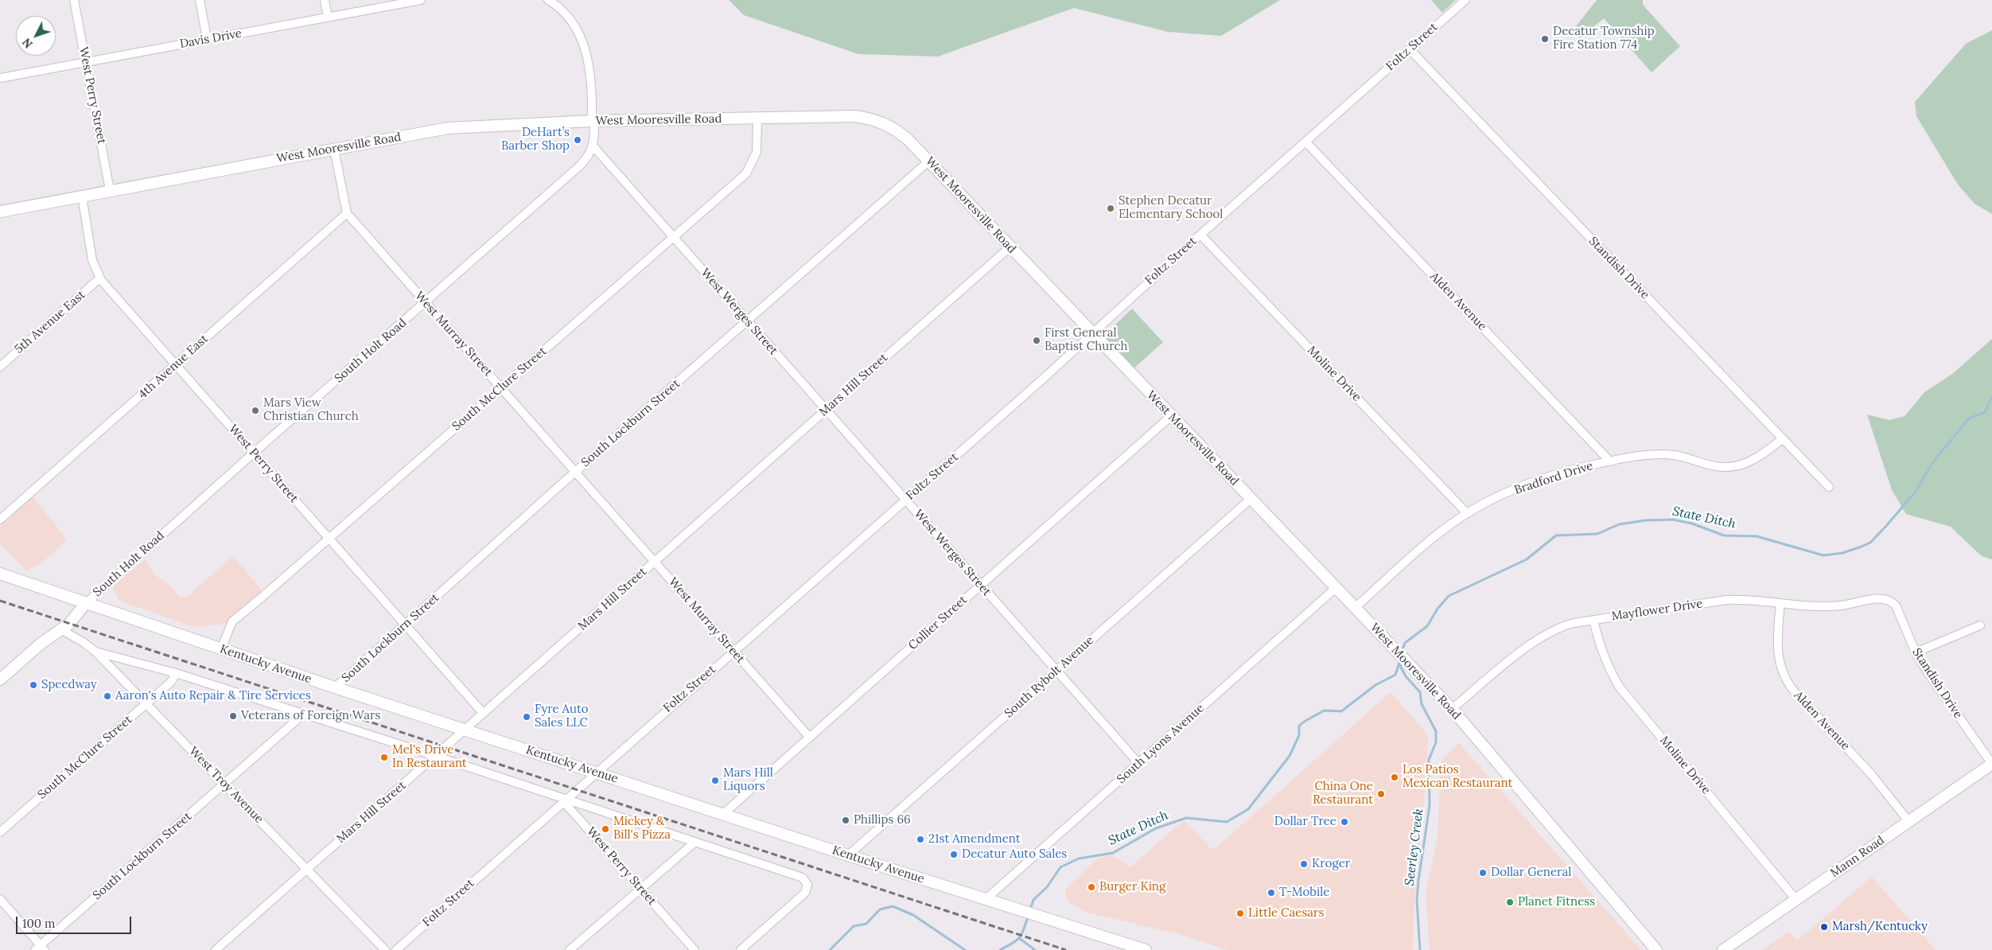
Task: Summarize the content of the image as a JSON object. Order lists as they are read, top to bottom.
{
  "streets": {
    "main road": [
      "West Mooresville Road",
      "South Holt Road",
      "Kentucky Avenue",
      "Mann Road"
    ],
    "street": [
      "Davis Drive",
      "Foltz Street",
      "West Perry Street",
      "Standish Drive",
      "Alden Avenue",
      "West Werges Street",
      "5th Avenue East",
      "West Murray Street",
      "4th Avenue East",
      "Moline Drive",
      "Mars Hill Street",
      "South McClure Street",
      "South Lockburn Street",
      "Bradford Drive",
      "Mayflower Drive",
      "Collier Street",
      "South Rybolt Avenue",
      "South Lyons Avenue",
      "West Troy Avenue"
    ]
  },
  "crossings": [
    ["Davis Drive", "West Perry Street"],
    ["Foltz Street", "West Perry Street"],
    ["Foltz Street", "West Mooresville Road"],
    ["Foltz Street", "Standish Drive"],
    ["Foltz Street", "Alden Avenue"],
    ["Foltz Street", "West Werges Street"],
    ["Foltz Street", "West Murray Street"],
    ["Foltz Street", "Moline Drive"],
    ["Foltz Street", "Kentucky Avenue"],
    ["West Perry Street", "West Mooresville Road"],
    ["West Perry Street", "5th Avenue East"],
    ["West Perry Street", "South Holt Road"],
    ["West Perry Street", "4th Avenue East"],
    ["West Perry Street", "Mars Hill Street"],
    ["West Perry Street", "South McClure Street"],
    ["West Perry Street", "South Lockburn Street"],
    ["West Mooresville Road", "West Murray Street"],
    ["West Mooresville Road", "South Holt Road"],
    ["West Mooresville Road", "Mars Hill Street"],
    ["West Mooresville Road", "South McClure Street"],
    ["West Mooresville Road", "South Lockburn Street"],
    ["West Mooresville Road", "Bradford Drive"],
    ["West Mooresville Road", "Mayflower Drive"],
    ["West Mooresville Road", "Collier Street"],
    ["West Mooresville Road", "South Rybolt Avenue"],
    ["West Mooresville Road", "South Lyons Avenue"],
    ["Standish Drive", "Bradford Drive"],
    ["Standish Drive", "Mayflower Drive"],
    ["Standish Drive", "Mann Road"],
    ["Alden Avenue", "Bradford Drive"],
    ["Alden Avenue", "Mayflower Drive"],
    ["Alden Avenue", "Mann Road"],
    ["West Werges Street", "South Holt Road"],
    ["West Werges Street", "Mars Hill Street"],
    ["West Werges Street", "South McClure Street"],
    ["West Werges Street", "South Lockburn Street"],
    ["West Werges Street", "Collier Street"],
    ["West Werges Street", "South Rybolt Avenue"],
    ["West Werges Street", "South Lyons Avenue"],
    ["West Murray Street", "South Holt Road"],
    ["West Murray Street", "4th Avenue East"],
    ["West Murray Street", "Mars Hill Street"],
    ["West Murray Street", "South McClure Street"],
    ["West Murray Street", "South Lockburn Street"],
    ["West Murray Street", "Collier Street"],
    ["South Holt Road", "Kentucky Avenue"],
    ["South Holt Road", "West Troy Avenue"],
    ["Moline Drive", "Bradford Drive"],
    ["Moline Drive", "Mayflower Drive"],
    ["Moline Drive", "Mann Road"],
    ["Mars Hill Street", "Kentucky Avenue"],
    ["Mars Hill Street", "West Troy Avenue"],
    ["South McClure Street", "Kentucky Avenue"],
    ["South McClure Street", "West Troy Avenue"],
    ["South Lockburn Street", "Kentucky Avenue"],
    ["South Lockburn Street", "West Troy Avenue"],
    ["Collier Street", "Kentucky Avenue"],
    ["Kentucky Avenue", "South Rybolt Avenue"],
    ["Kentucky Avenue", "South Lyons Avenue"]
  ],
  "water": ["State Ditch", "Seerley Creek"],
  "places": [
    "Decatur Township Fire Station 774",
    "DeHart’s Barber Shop",
    "Stephen Decatur Elementary School",
    "First General Baptist Church",
    "Mars View Christian Church",
    "Speedway",
    "Aaron's Auto Repair & Tire Services",
    "Veterans of Foreign Wars",
    "Fyre Auto Sales LLC",
    "Mel's Drive In Restaurant",
    "Los Patios Mexican Restaurant",
    "Mars Hill Liquors",
    "China One Restaurant",
    "Phillips 66",
    "Dollar Tree",
    "Mickey & Bill's Pizza",
    "21st Amendment",
    "Decatur Auto Sales",
    "Kroger",
    "Dollar General",
    "Burger King",
    "T-Mobile",
    "Planet Fitness",
    "Little Caesars",
    "Marsh/Kentucky"
  ],
  "scale_bar": "100 m",
  "north": "bottom left"
}
